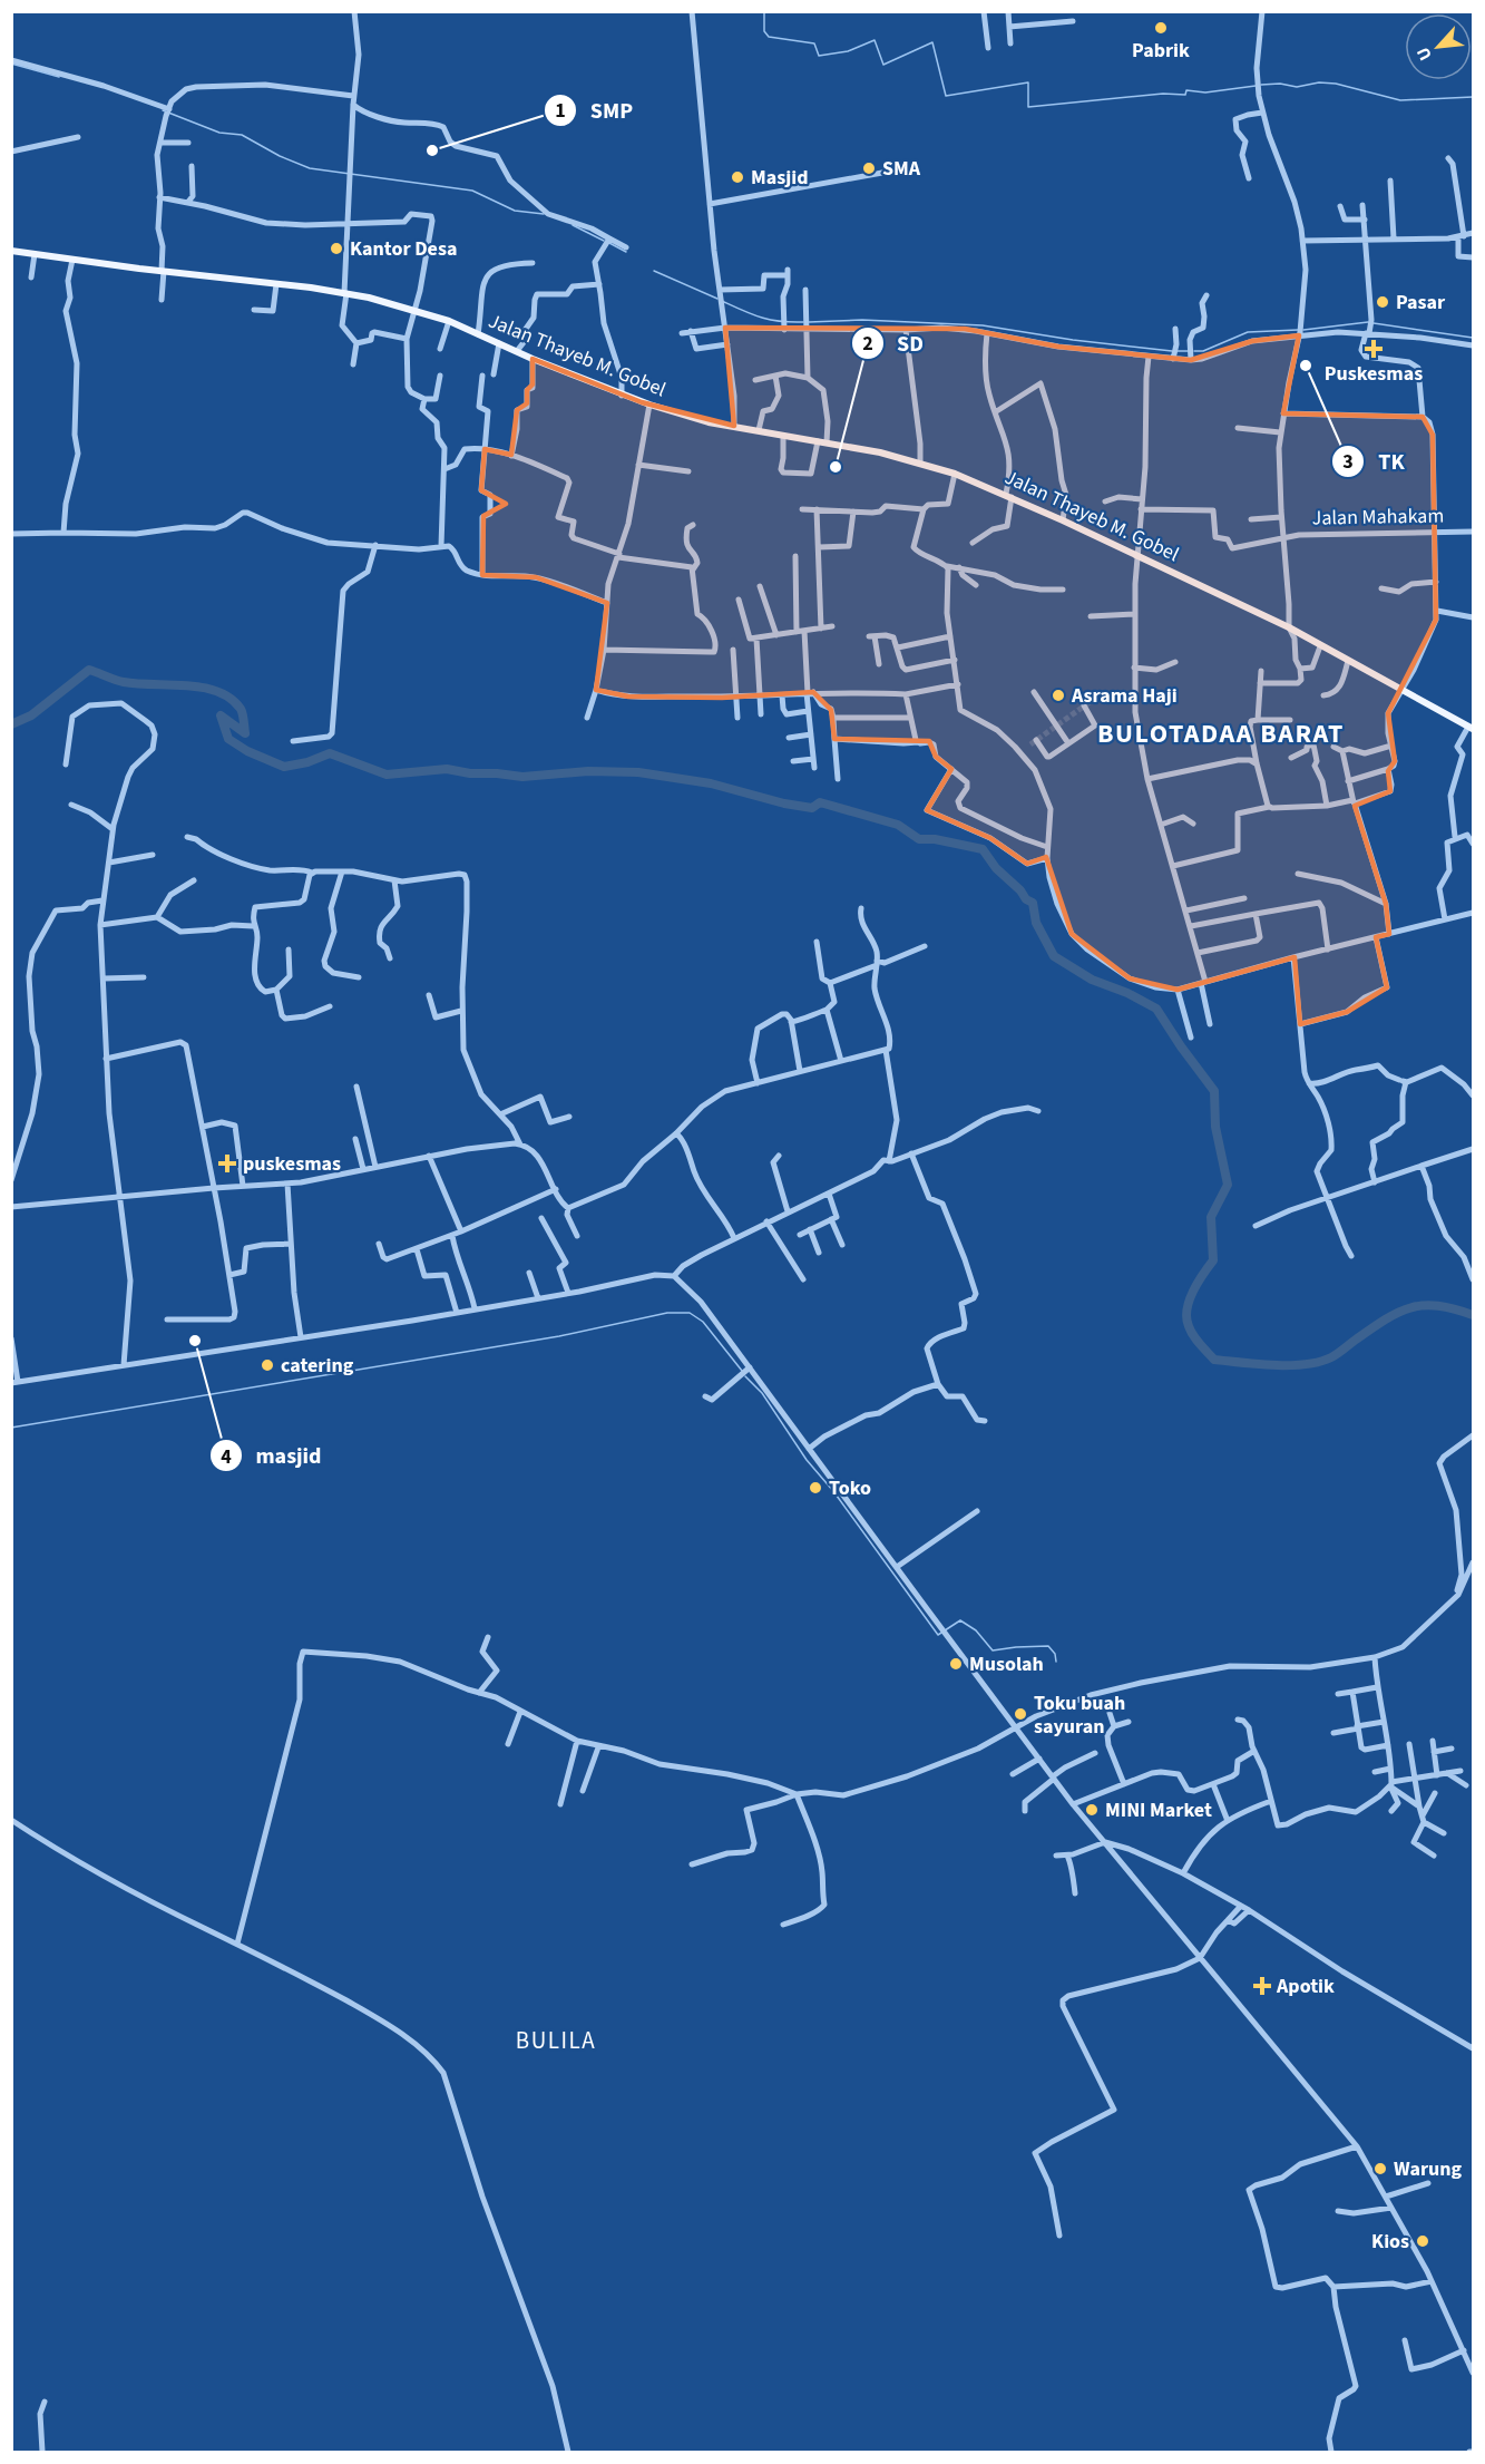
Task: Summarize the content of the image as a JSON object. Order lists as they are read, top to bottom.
{
  "streets": {
    "main road": ["Jalan Thayeb M. Gobel"],
    "street": ["Jalan Mahakam"]
  },
  "districts": ["BULOTADAA BARAT", "BULILA"],
  "places": {
    "other": [
      "Pabrik",
      "SMP",
      "SMA",
      "Masjid",
      "Kantor Desa",
      "Pasar",
      "TK",
      "SD",
      "Asrama Haji",
      "masjid",
      "catering",
      "Toko",
      "Musolah",
      "Toku buah sayuran",
      "MINI Market",
      "Warung",
      "Kios"
    ],
    "health": ["Puskesmas", "puskesmas", "Apotik"]
  },
  "north": "bottom left"
}
